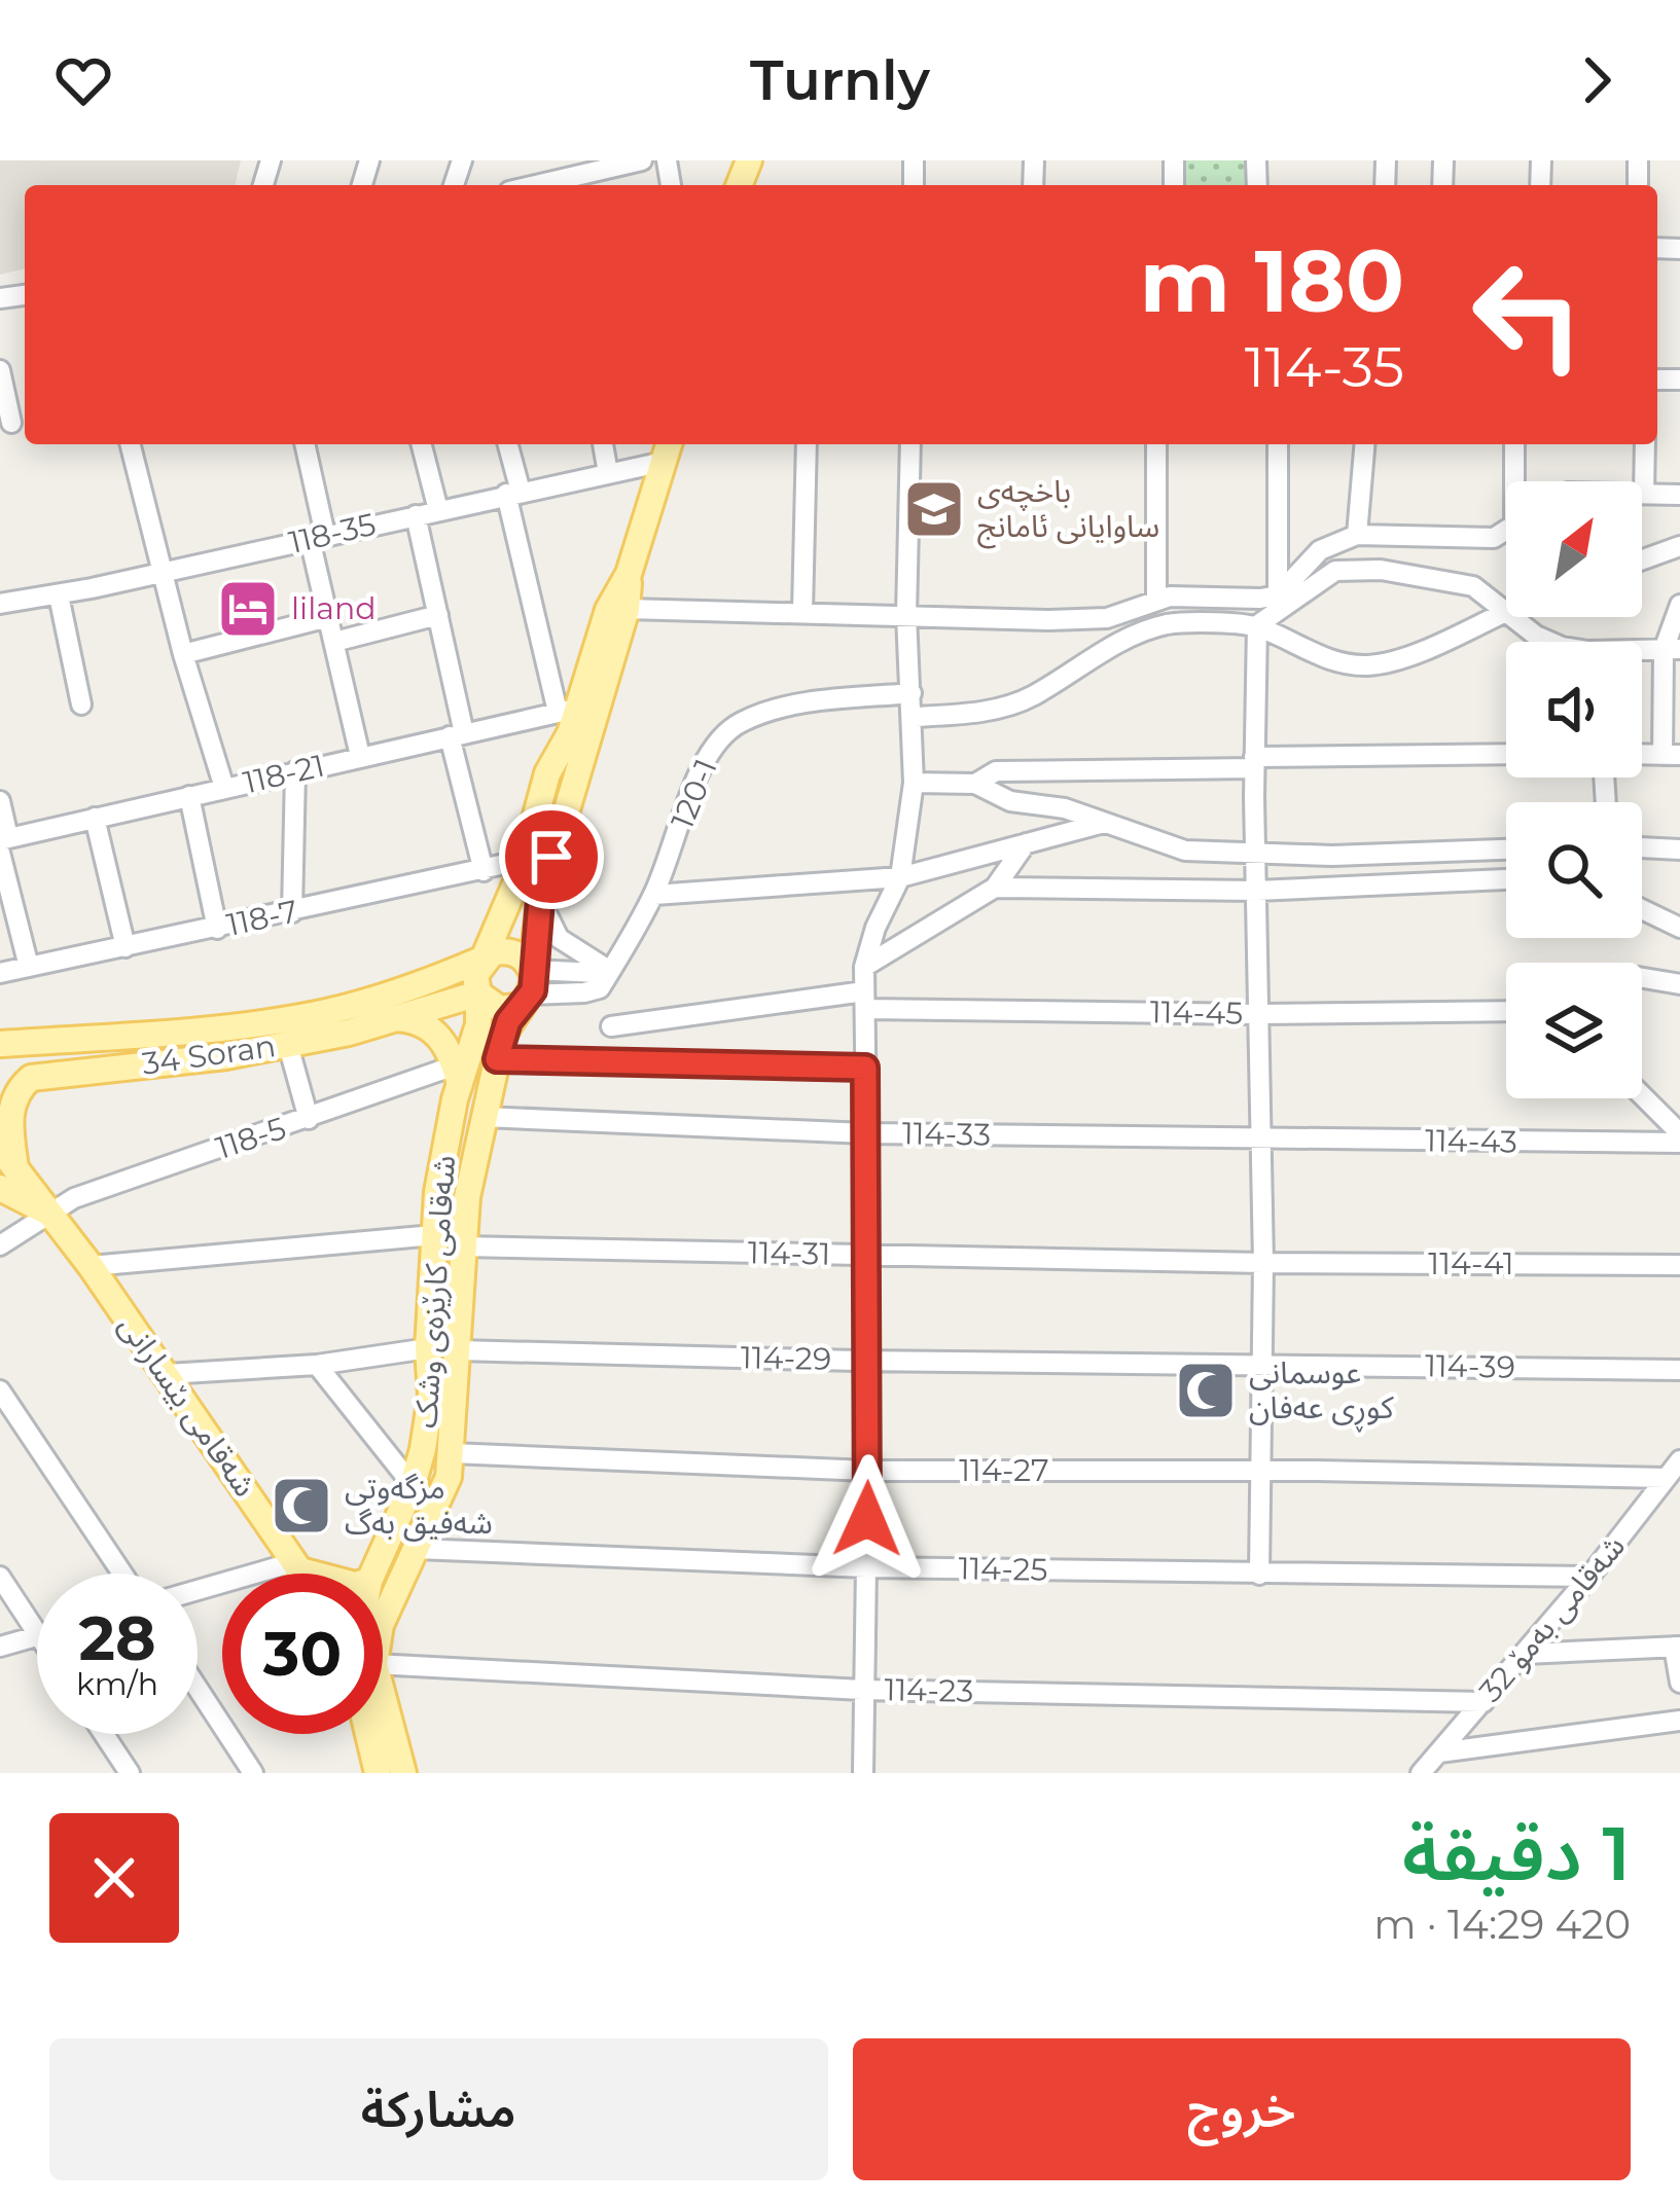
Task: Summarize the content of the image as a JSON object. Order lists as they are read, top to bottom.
{
  "streets": {
    "main road": ["34 Soran", "شەقامی کارێزەی وشک", "شەقامی بێسارانی"],
    "street": [
      "118-35",
      "118-21",
      "120-1",
      "118-7",
      "114-45",
      "114-33",
      "118-5",
      "114-43",
      "114-31",
      "114-41",
      "114-29",
      "114-39",
      "114-27",
      "114-25",
      "شەقامی بەمۆ 32",
      "114-23"
    ]
  },
  "crossings": [
    ["118-35", "118-21"],
    ["118-35", "شەقامی کارێزەی وشک"],
    ["118-7", "شەقامی کارێزەی وشک"],
    ["34 Soran", "شەقامی کارێزەی وشک"],
    ["34 Soran", "شەقامی بێسارانی"],
    ["114-33", "114-43"],
    ["114-33", "شەقامی کارێزەی وشک"],
    ["118-5", "شەقامی کارێزەی وشک"],
    ["118-5", "شەقامی بێسارانی"],
    ["114-31", "114-41"],
    ["114-31", "شەقامی کارێزەی وشک"],
    ["شەقامی کارێزەی وشک", "114-29"],
    ["شەقامی کارێزەی وشک", "114-27"],
    ["شەقامی کارێزەی وشک", "114-25"],
    ["114-29", "114-39"],
    ["114-27", "شەقامی بەمۆ 32"],
    ["114-25", "شەقامی بەمۆ 32"],
    ["شەقامی بەمۆ 32", "114-23"]
  ],
  "places": {
    "school or university": ["باخچەی ساوایانی ئامانج"],
    "hotel": ["liland"],
    "mosque": ["عوسمانی کوڕی عەفان", "مزگەوتی شەفیق بەگ"]
  },
  "north": "top right",
  "page": {
    "header": "Turnly",
    "turn": ["180 m", "114-35"],
    "speed": "28 km/h",
    "limit": "30",
    "heading": ["1 دقيقة", "420 m · 14:29"],
    "buttons": ["خروج", "مشاركة"]
  }
}
